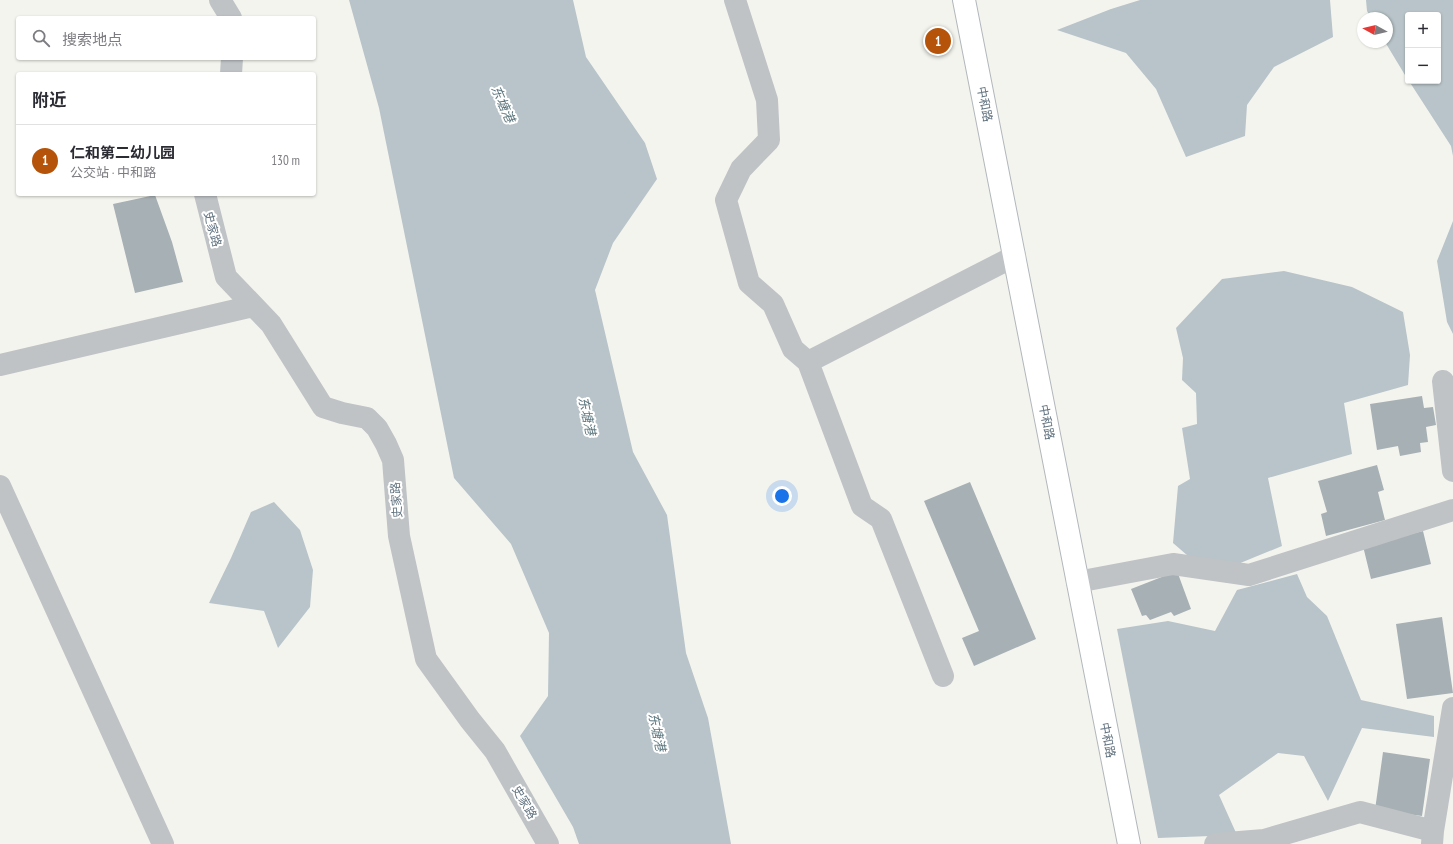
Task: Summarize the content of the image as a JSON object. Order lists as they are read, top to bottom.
{
  "streets": {
    "street": ["中和路", "史家路"]
  },
  "water": ["东塘港"],
  "north": "left",
  "page": {
    "map_buttons": ["+", "−"],
    "search": "搜索地点",
    "pins": "1",
    "heading": "附近",
    "list": [
      {
        "mark": "1",
        "name": "仁和第二幼儿园",
        "note": "公交站 · 中和路",
        "value": "130 m"
      }
    ]
  }
}
